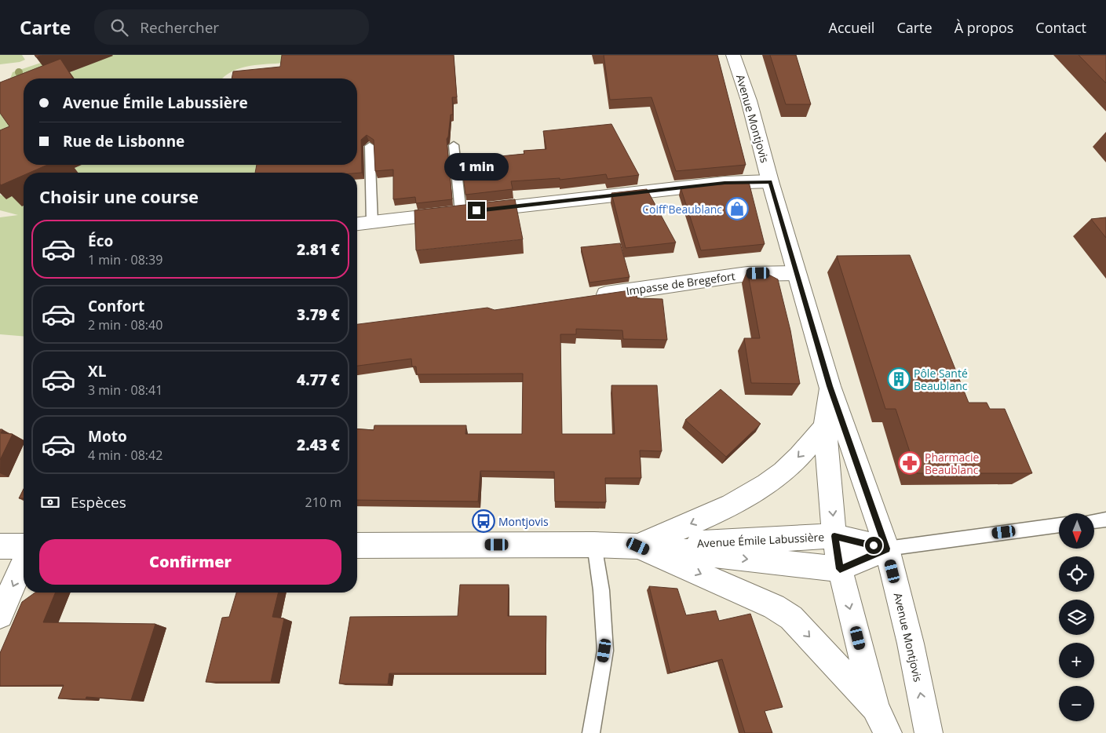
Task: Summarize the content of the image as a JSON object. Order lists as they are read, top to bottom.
{
  "streets": {
    "street": ["Avenue Montjovis", "Impasse de Bregefort", "Avenue Émile Labussière"]
  },
  "crossings": [
    ["Avenue Montjovis", "Impasse de Bregefort"],
    ["Avenue Montjovis", "Avenue Émile Labussière"]
  ],
  "places": {
    "shop": ["Coiff'Beaublanc"],
    "building": ["Pôle Santé Beaublanc"],
    "pharmacy": ["Pharmacie Beaublanc"],
    "bus stop": ["Montjovis"]
  },
  "north": "bottom",
  "page": {
    "header": "Carte",
    "search": "Rechercher",
    "nav": [
      "Accueil",
      "Carte",
      "À propos",
      "Contact"
    ],
    "banner": ["Avenue Émile Labussière", "Rue de Lisbonne"],
    "bubble": "1 min",
    "heading": "Choisir une course",
    "list": [
      {
        "name": "Éco",
        "note": "1 min · 08:39",
        "value": "2.81 €"
      },
      {
        "name": "Confort",
        "note": "2 min · 08:40",
        "value": "3.79 €"
      },
      {
        "name": "XL",
        "note": "3 min · 08:41",
        "value": "4.77 €"
      },
      {
        "name": "Moto",
        "note": "4 min · 08:42",
        "value": "2.43 €"
      }
    ],
    "pay": ["Espèces", "210 m"],
    "map_buttons": ["+", "−"],
    "buttons": "Confirmer"
  }
}
